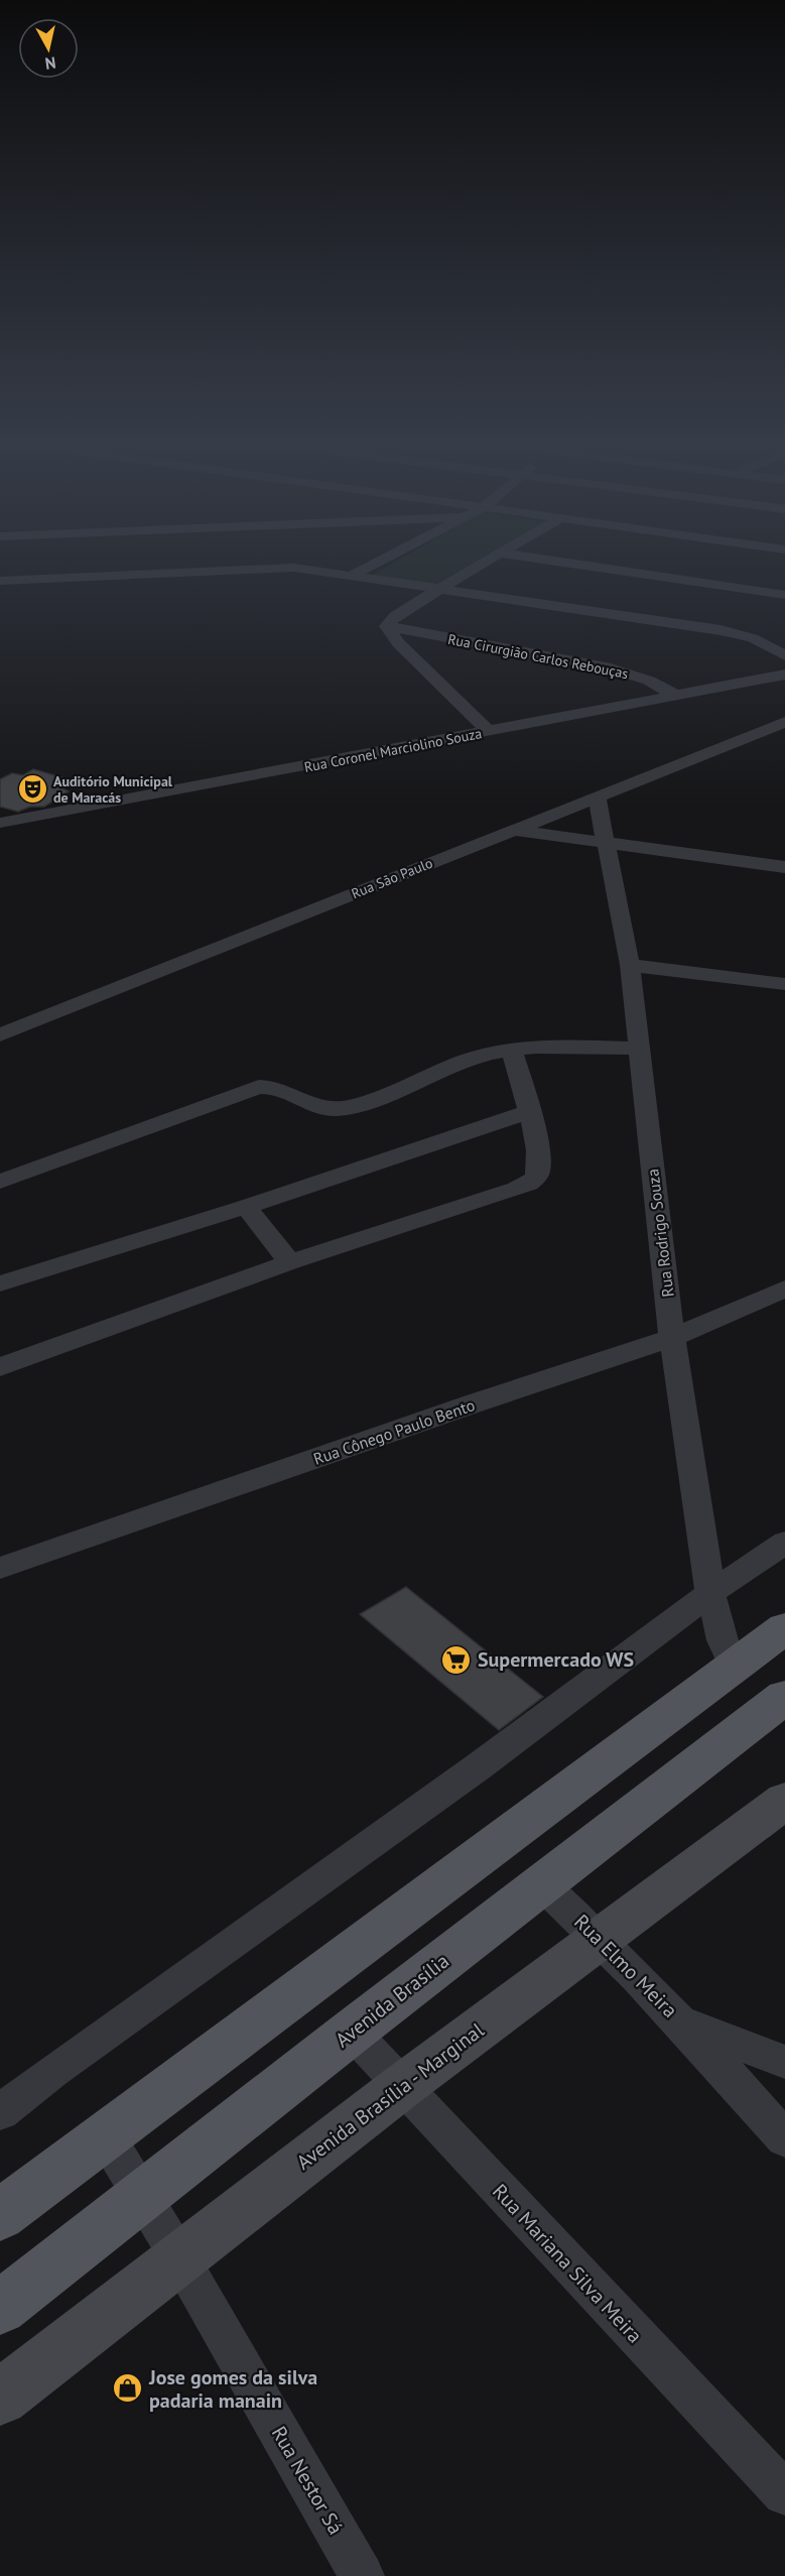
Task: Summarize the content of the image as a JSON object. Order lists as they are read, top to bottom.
{
  "streets": {
    "main road": ["Avenida Brasília"],
    "street": [
      "Rua Cirurgião Carlos Rebouças",
      "Rua Coronel Marciolino Souza",
      "Rua São Paulo",
      "Rua Rodrigo Souza",
      "Rua Cônego Paulo Bento",
      "Rua Elmo Meira",
      "Avenida Brasília - Marginal",
      "Rua Mariana Silva Meira",
      "Rua Nestor Sá"
    ]
  },
  "crossings": [
    ["Rua Cirurgião Carlos Rebouças", "Rua Coronel Marciolino Souza"],
    ["Rua São Paulo", "Rua Rodrigo Souza"],
    ["Rua Rodrigo Souza", "Rua Cônego Paulo Bento"],
    ["Rua Elmo Meira", "Avenida Brasília"],
    ["Rua Elmo Meira", "Avenida Brasília - Marginal"],
    ["Avenida Brasília", "Rua Mariana Silva Meira"],
    ["Avenida Brasília", "Rua Nestor Sá"],
    ["Avenida Brasília - Marginal", "Rua Mariana Silva Meira"],
    ["Avenida Brasília - Marginal", "Rua Nestor Sá"]
  ],
  "places": {
    "theatre": ["Auditório Municipal de Maracás"],
    "supermarket": ["Supermercado WS"],
    "shop": ["Jose gomes da silva padaria manain"]
  },
  "north": "bottom"
}
